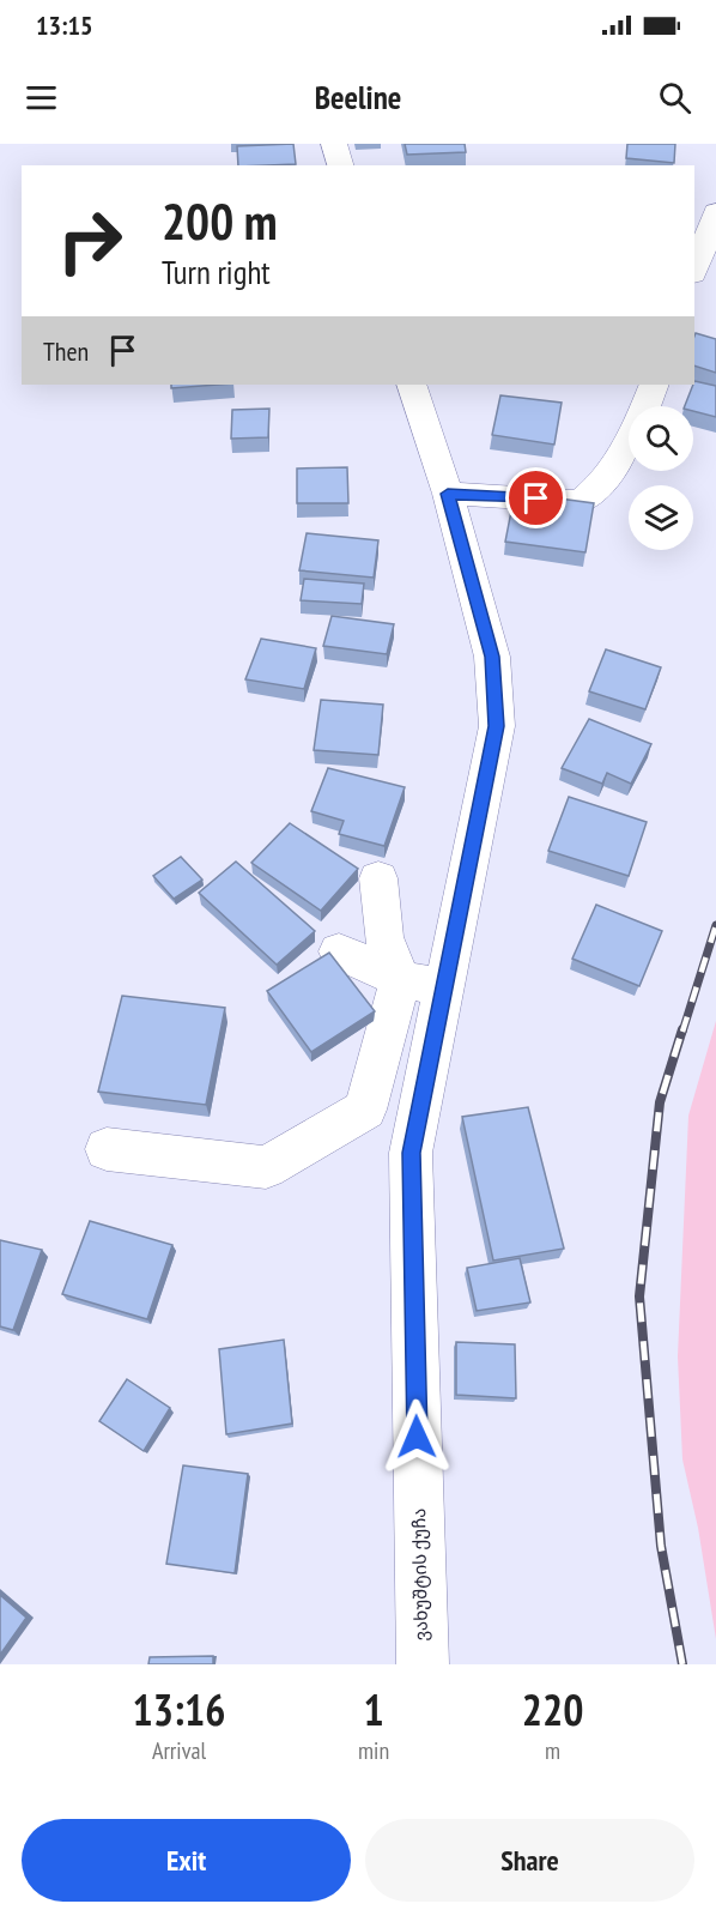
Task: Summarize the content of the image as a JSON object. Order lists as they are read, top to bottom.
{
  "streets": {
    "street": ["ვახუშტის ქუჩა"]
  },
  "page": {
    "status": "13:15",
    "header": "Beeline",
    "turn": ["200 m", "Turn right"],
    "then": "Then",
    "eta": [
      "13:16",
      "Arrival",
      "1",
      "min",
      "220",
      "m"
    ],
    "buttons": ["Exit", "Share"]
  }
}
